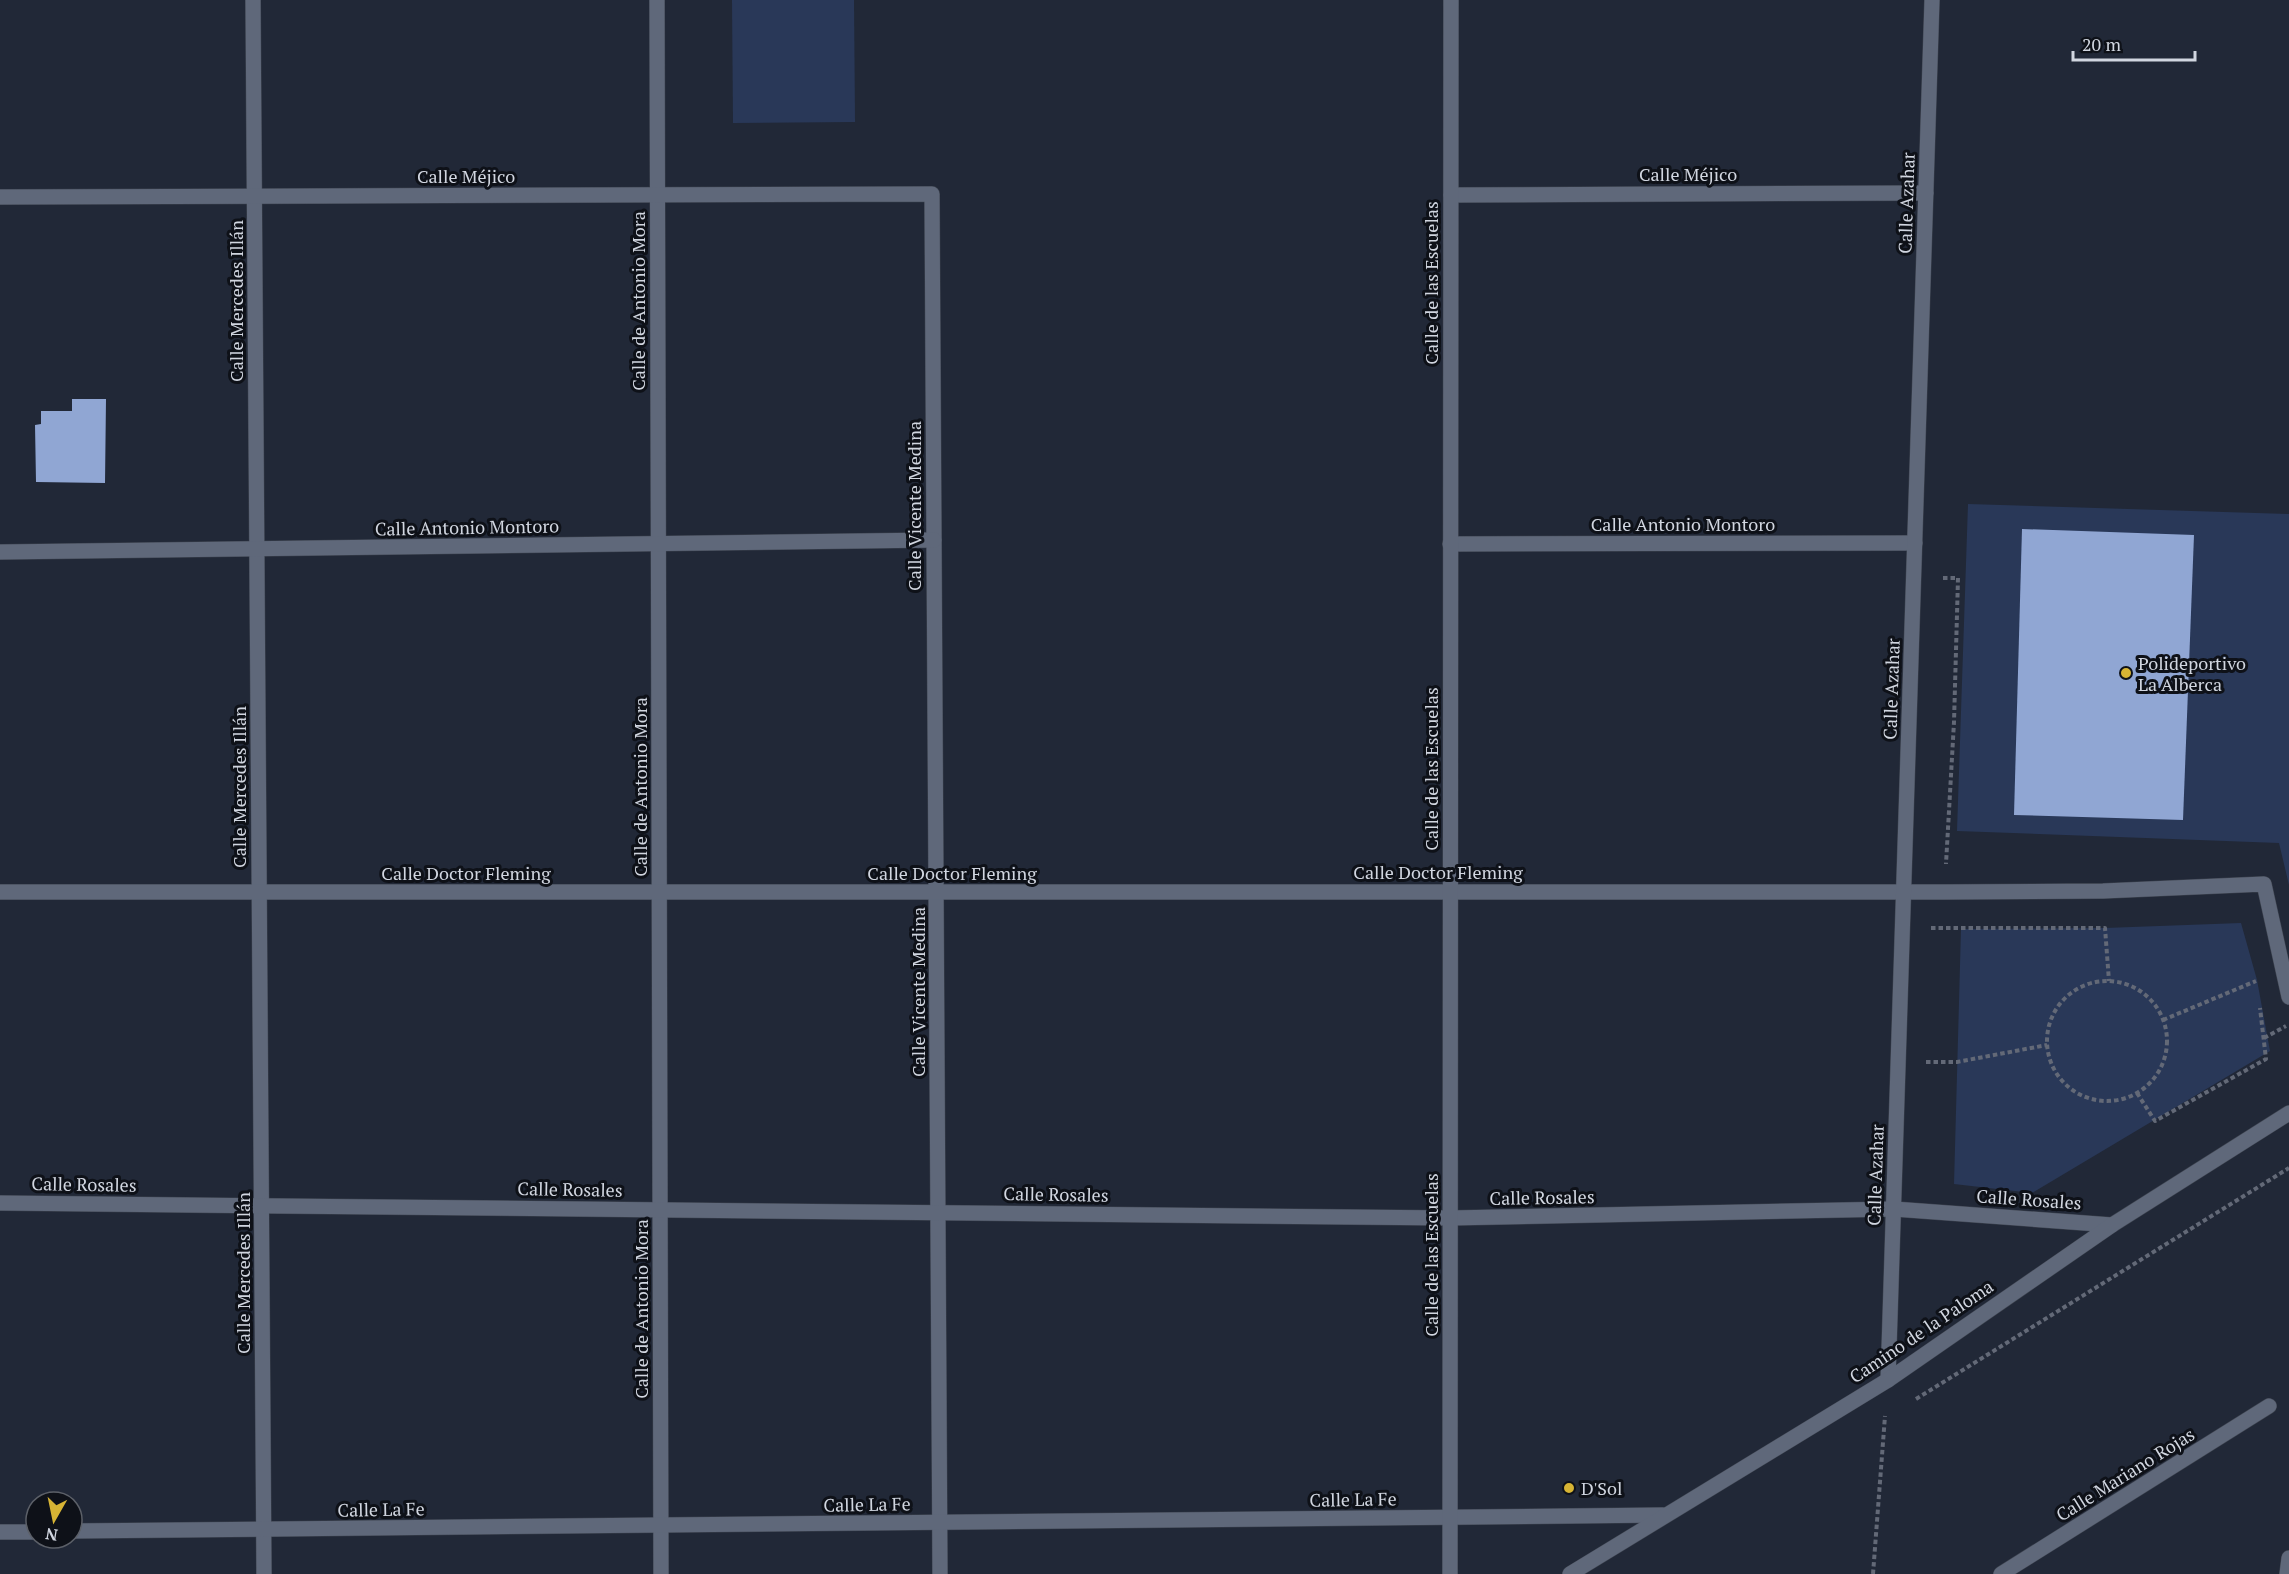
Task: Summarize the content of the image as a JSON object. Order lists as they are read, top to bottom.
{
  "streets": {
    "street": [
      "Calle Méjico",
      "Calle Azahar",
      "Calle de las Escuelas",
      "Calle Mercedes Illán",
      "Calle de Antonio Mora",
      "Calle Vicente Medina",
      "Calle Antonio Montoro",
      "Calle Doctor Fleming",
      "Calle Rosales",
      "Camino de la Paloma",
      "Calle Mariano Rojas",
      "Calle La Fe"
    ]
  },
  "crossings": [
    ["Calle Méjico", "Calle Azahar"],
    ["Calle Méjico", "Calle de las Escuelas"],
    ["Calle Méjico", "Calle Mercedes Illán"],
    ["Calle Méjico", "Calle de Antonio Mora"],
    ["Calle Méjico", "Calle Vicente Medina"],
    ["Calle Azahar", "Calle Antonio Montoro"],
    ["Calle Azahar", "Calle Doctor Fleming"],
    ["Calle Azahar", "Calle Rosales"],
    ["Calle Azahar", "Camino de la Paloma"],
    ["Calle de las Escuelas", "Calle Antonio Montoro"],
    ["Calle de las Escuelas", "Calle Doctor Fleming"],
    ["Calle de las Escuelas", "Calle Rosales"],
    ["Calle de las Escuelas", "Calle La Fe"],
    ["Calle Mercedes Illán", "Calle Antonio Montoro"],
    ["Calle Mercedes Illán", "Calle Doctor Fleming"],
    ["Calle Mercedes Illán", "Calle Rosales"],
    ["Calle Mercedes Illán", "Calle La Fe"],
    ["Calle de Antonio Mora", "Calle Antonio Montoro"],
    ["Calle de Antonio Mora", "Calle Doctor Fleming"],
    ["Calle de Antonio Mora", "Calle Rosales"],
    ["Calle de Antonio Mora", "Calle La Fe"],
    ["Calle Vicente Medina", "Calle Antonio Montoro"],
    ["Calle Vicente Medina", "Calle Doctor Fleming"],
    ["Calle Vicente Medina", "Calle Rosales"],
    ["Calle Vicente Medina", "Calle La Fe"],
    ["Calle Rosales", "Camino de la Paloma"],
    ["Camino de la Paloma", "Calle La Fe"]
  ],
  "places": ["Polideportivo La Alberca", "D'Sol"],
  "scale_bar": "20 m",
  "north": "bottom"
}
